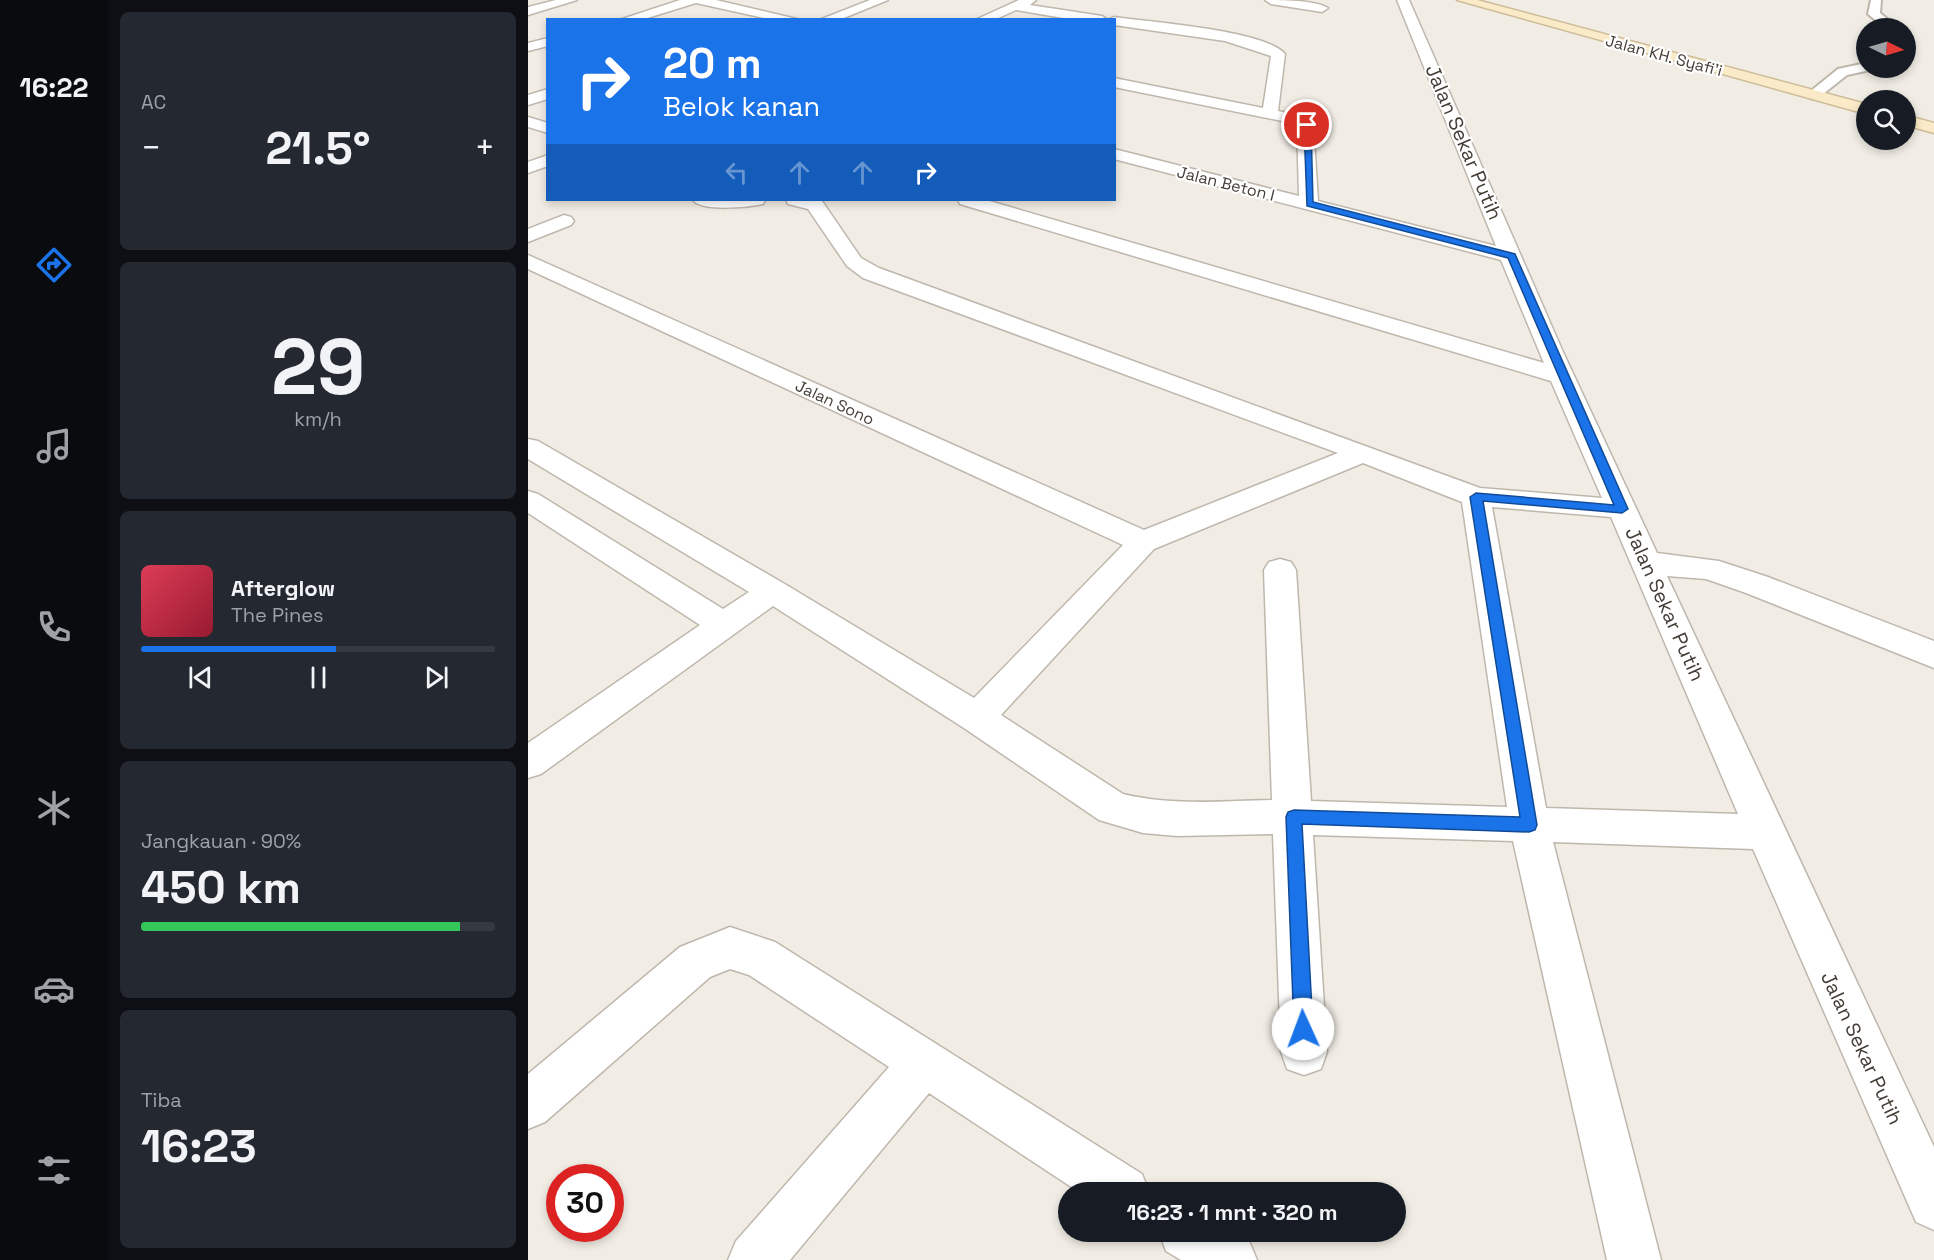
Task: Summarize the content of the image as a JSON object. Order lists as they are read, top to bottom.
{
  "streets": {
    "main road": ["Jalan KH. Syafi'i"],
    "street": ["Jalan Sekar Putih", "Jalan Beton I", "Jalan Sono"]
  },
  "crossings": [
    ["Jalan Sekar Putih", "Jalan Beton I"]
  ],
  "north": "right",
  "page": {
    "tabs": "16:22",
    "tile": [
      "AC",
      ["29", "km/h"],
      ["Jangkauan · 90%", "450 km"],
      ["Tiba", "16:23"]
    ],
    "turn": ["20 m", "Belok kanan"],
    "heat": ["−", "21.5°", "+"],
    "song": ["Afterglow", "The Pines"],
    "limit": "30",
    "trip": "16:23 · 1 mnt · 320 m"
  }
}
